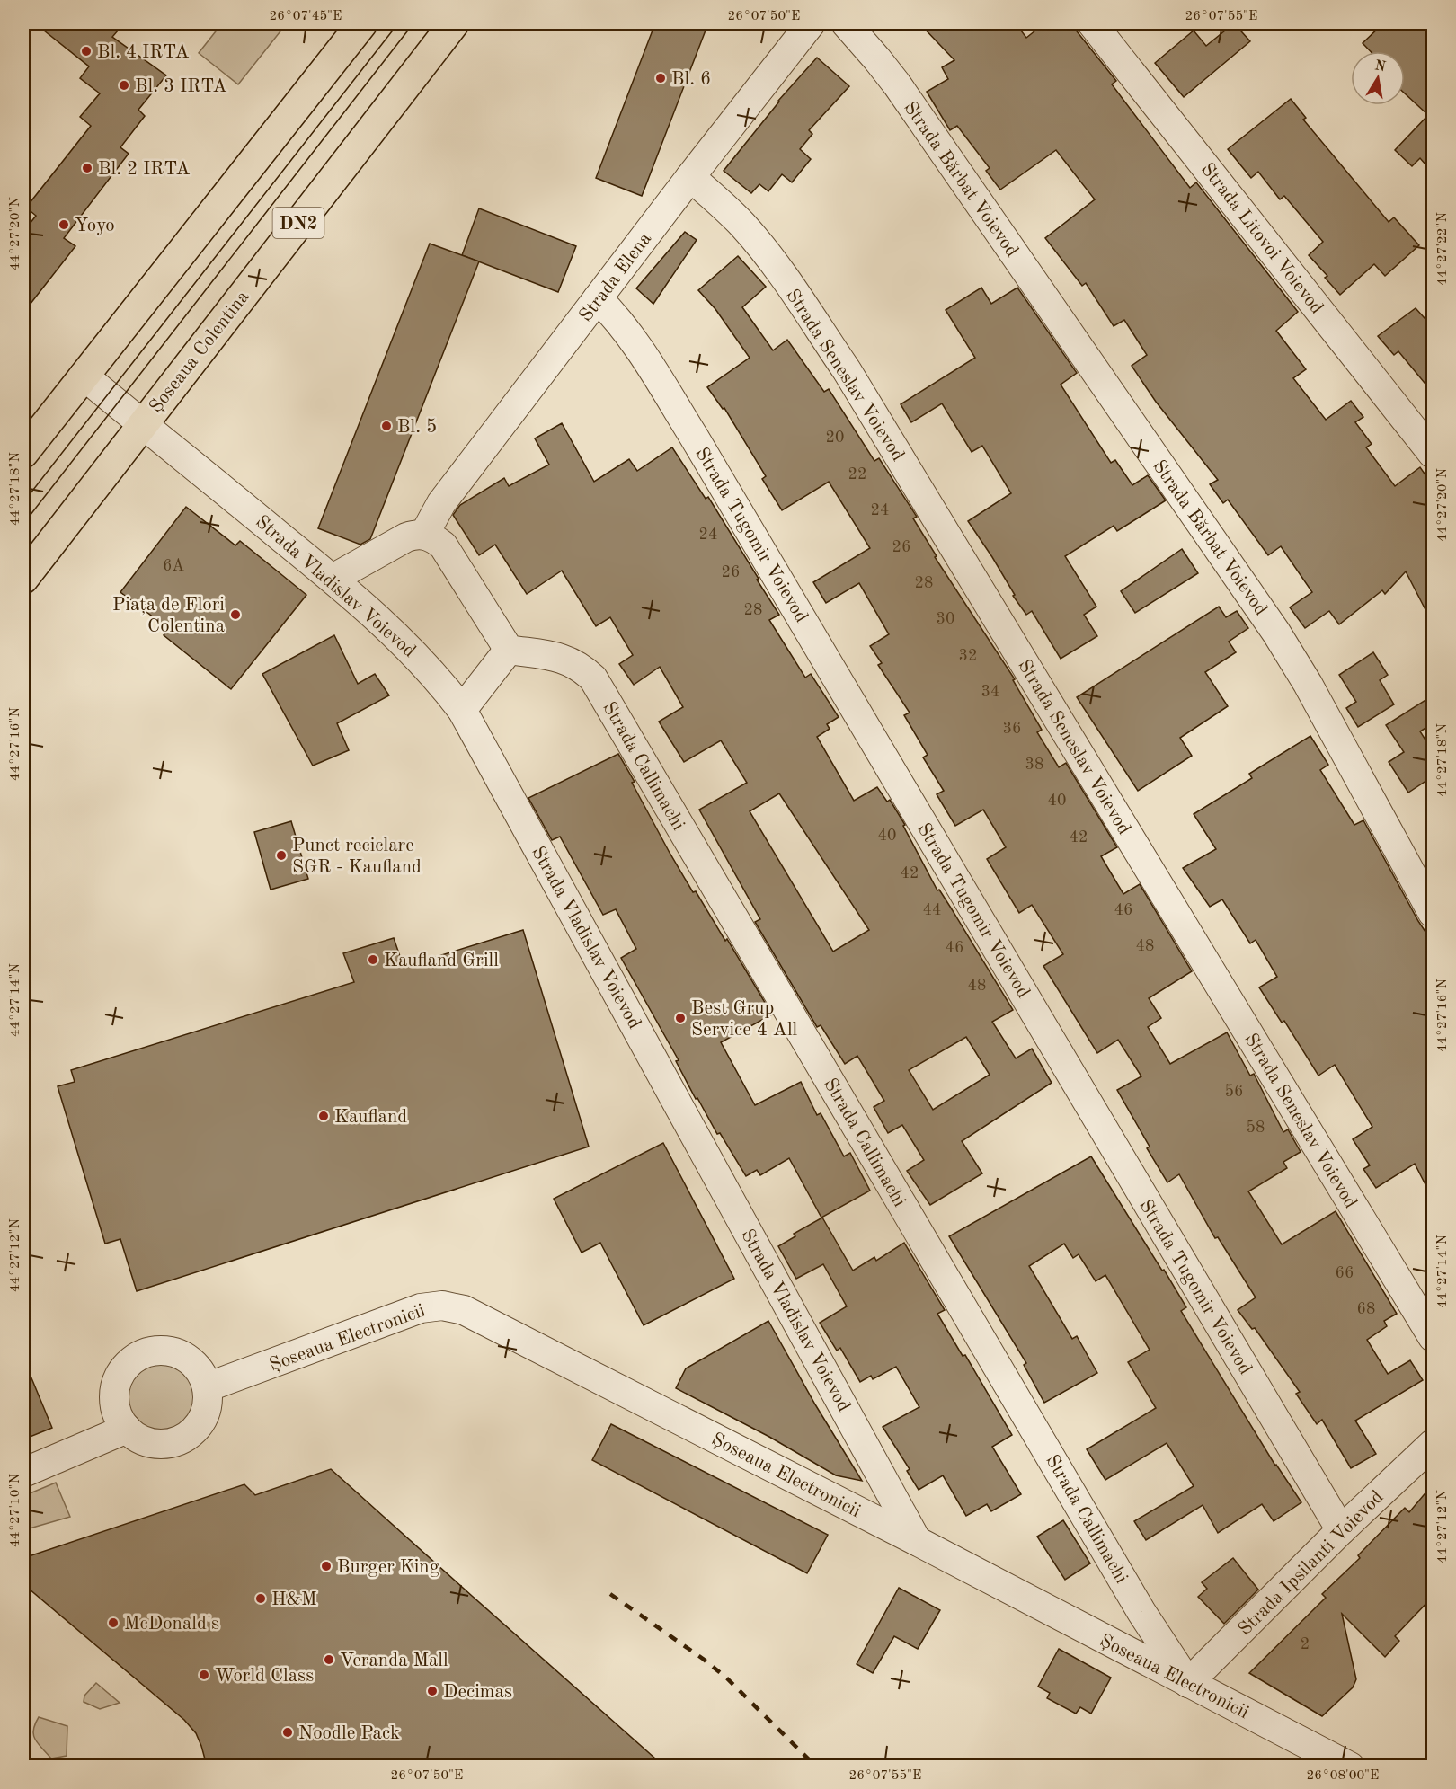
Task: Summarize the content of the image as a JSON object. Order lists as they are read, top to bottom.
{
  "streets": {
    "main road": ["DN2", "Șoseaua Colentina"],
    "street": [
      "Strada Bărbat Voievod",
      "Strada Litovoi Voievod",
      "Strada Elena",
      "Strada Seneslav Voievod",
      "Strada Tugomir Voievod",
      "Strada Vladislav Voievod",
      "Strada Callimachi",
      "Șoseaua Electronicii",
      "Strada Ipsilanti Voievod"
    ]
  },
  "crossings": [
    ["Strada Elena", "Strada Seneslav Voievod"],
    ["Strada Elena", "Strada Tugomir Voievod"],
    ["Șoseaua Colentina", "Strada Vladislav Voievod"],
    ["Strada Tugomir Voievod", "Strada Ipsilanti Voievod"],
    ["Strada Vladislav Voievod", "Șoseaua Electronicii"],
    ["Strada Callimachi", "Șoseaua Electronicii"],
    ["Strada Callimachi", "Strada Ipsilanti Voievod"],
    ["Șoseaua Electronicii", "Strada Ipsilanti Voievod"]
  ],
  "places": [
    "Bl. 4 IRTA",
    "Bl. 6",
    "Bl. 3 IRTA",
    "Bl. 2 IRTA",
    "Yoyo",
    "Bl. 5",
    "Piața de Flori Colentina",
    "Punct reciclare SGR - Kaufland",
    "Kaufland Grill",
    "Best Grup Service 4 All",
    "Kaufland",
    "Burger King",
    "H&M",
    "McDonald's",
    "Veranda Mall",
    "World Class",
    "Decimas",
    "Noodle Pack"
  ],
  "house_numbers": [
    "20",
    "22",
    "24",
    "24",
    "26",
    "6A",
    "26",
    "28",
    "28",
    "30",
    "32",
    "34",
    "36",
    "38",
    "40",
    "40",
    "42",
    "42",
    "44",
    "46",
    "48",
    "46",
    "48",
    "56",
    "58",
    "66",
    "68",
    "2"
  ],
  "north": "top",
  "coordinates": [
    "26°07'45\"E",
    "26°07'50\"E",
    "26°07'55\"E",
    "44°27'20\"N",
    "44°27'22\"N",
    "44°27'18\"N",
    "44°27'16\"N",
    "44°27'14\"N",
    "44°27'12\"N",
    "44°27'10\"N",
    "26°08'00\"E"
  ]
}
